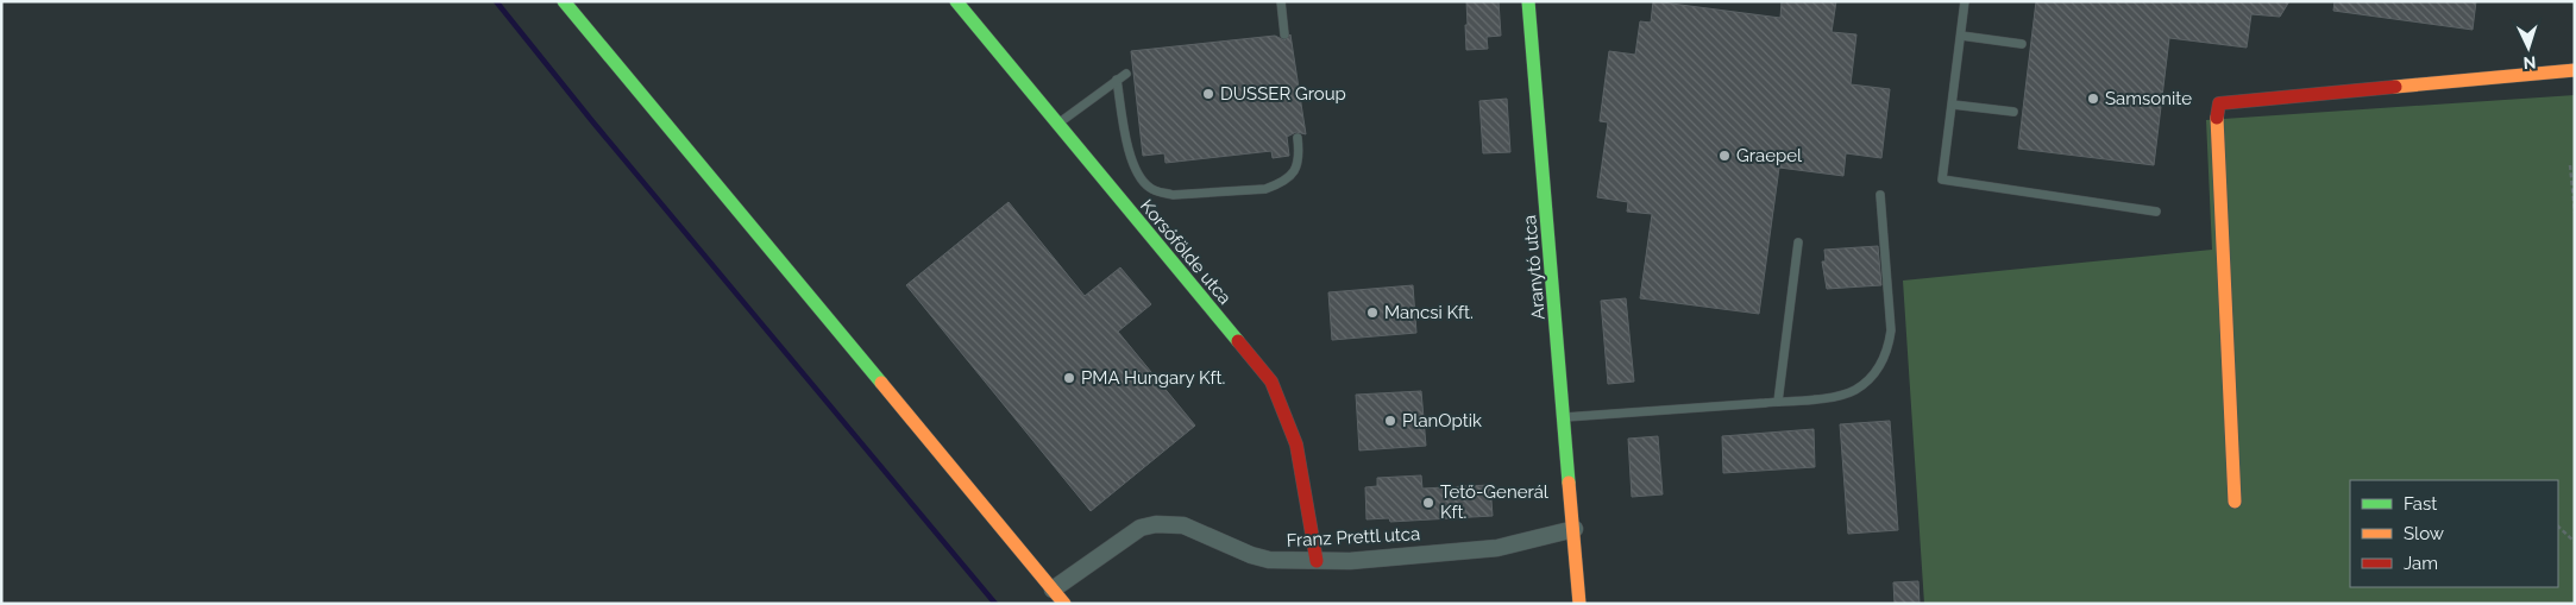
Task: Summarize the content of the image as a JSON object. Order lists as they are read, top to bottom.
{
  "streets": {
    "street": ["Korsófölde utca", "Aranytó utca", "Franz Prettl utca"]
  },
  "crossings": [
    ["Korsófölde utca", "Franz Prettl utca"],
    ["Aranytó utca", "Franz Prettl utca"]
  ],
  "places": [
    "DUSSER Group",
    "Samsonite",
    "Graepel",
    "Mancsi Kft.",
    "PMA Hungary Kft.",
    "PlanOptik",
    "Tető-Generál Kft."
  ],
  "legend": ["Fast", "Slow", "Jam"],
  "north": "bottom"
}
